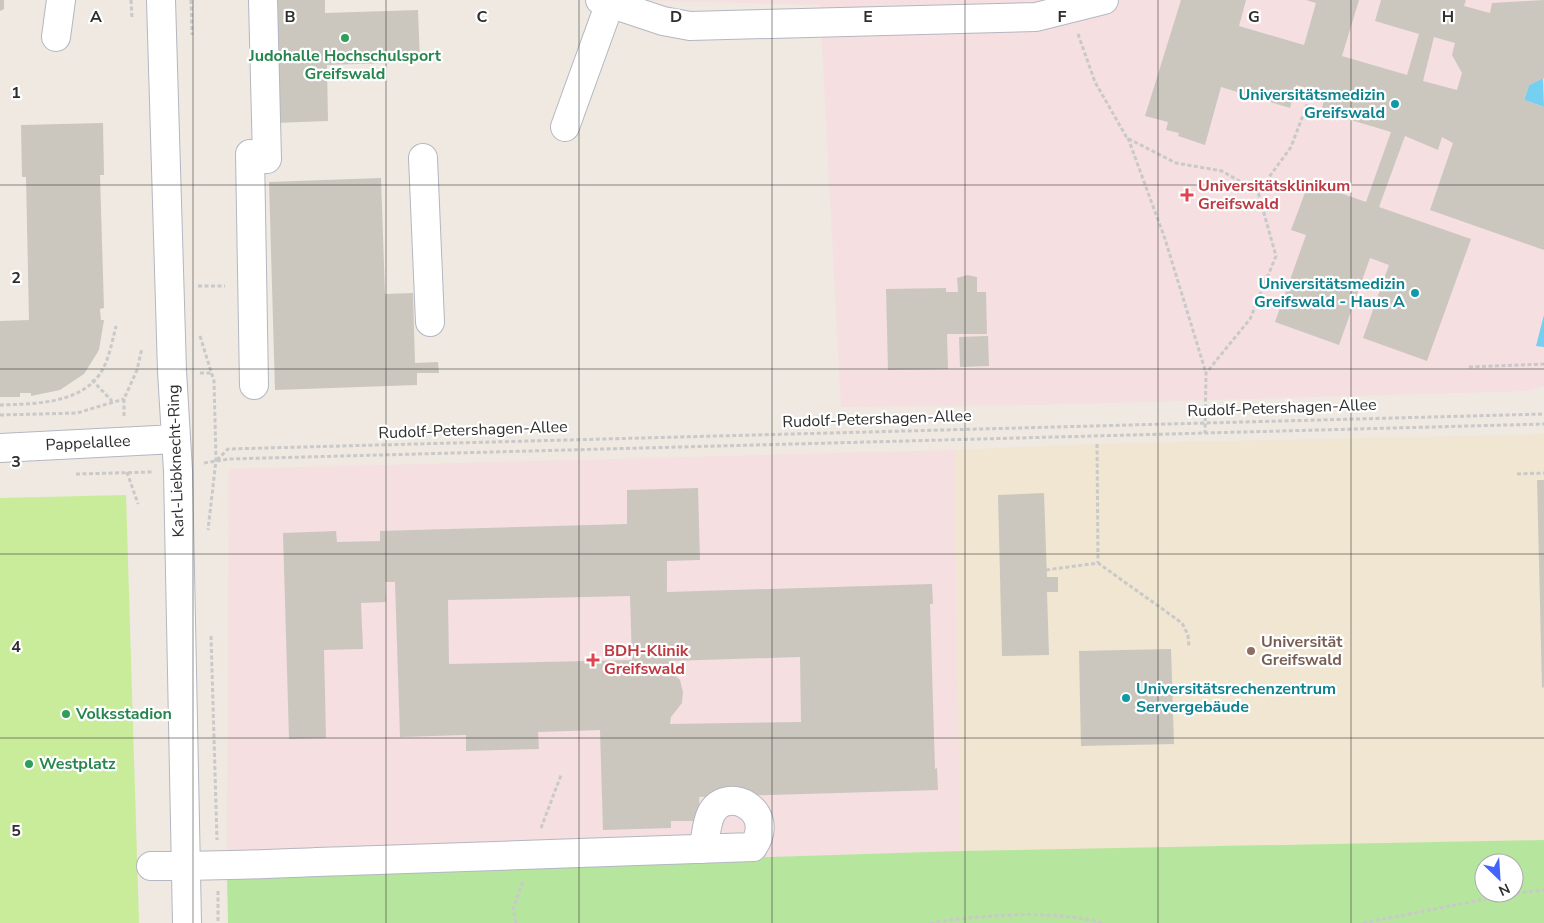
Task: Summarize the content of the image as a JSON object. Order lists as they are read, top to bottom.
{
  "streets": {
    "street": ["Pappelallee", "Karl-Liebknecht-Ring"],
    "path": ["Rudolf-Petershagen-Allee"]
  },
  "crossings": [
    ["Pappelallee", "Karl-Liebknecht-Ring"]
  ],
  "places": {
    "other": [
      "Judohalle Hochschulsport Greifswald",
      "Universitätsmedizin Greifswald",
      "Universitätsmedizin Greifswald - Haus A",
      "Universität Greifswald",
      "Universitätsrechenzentrum Servergebäude",
      "Volksstadion",
      "Westplatz"
    ],
    "health": ["Universitätsklinikum Greifswald", "BDH-Klinik Greifswald"]
  },
  "north": "bottom right",
  "grid": {
    "columns": [
      "A",
      "B",
      "C",
      "D",
      "E",
      "F",
      "G",
      "H"
    ],
    "rows": [
      "1",
      "2",
      "3",
      "4",
      "5"
    ]
  }
}
